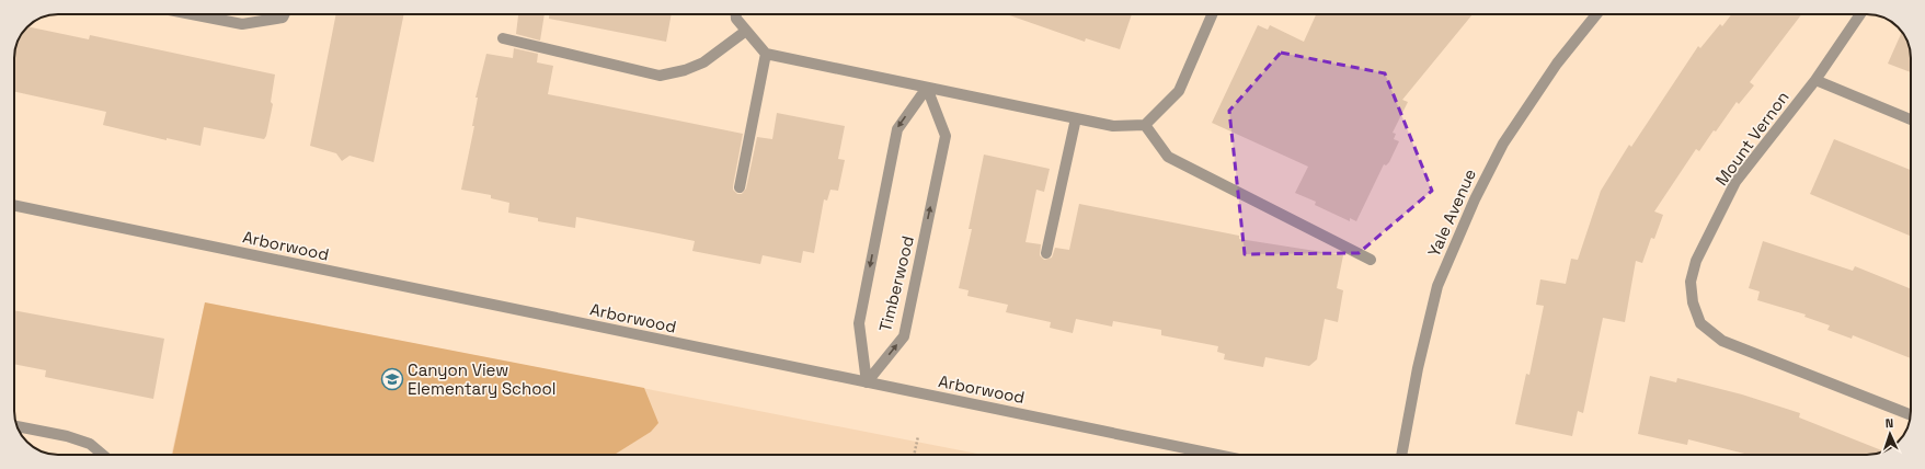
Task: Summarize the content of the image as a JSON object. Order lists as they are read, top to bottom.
{
  "streets": {
    "street": [
      "Mount Vernon",
      "Yale Avenue",
      "Arborwood",
      "Timberwood"
    ]
  },
  "crossings": [
    ["Arborwood", "Timberwood"]
  ],
  "places": {
    "school or university": ["Canyon View Elementary School"]
  },
  "north": "top"
}
